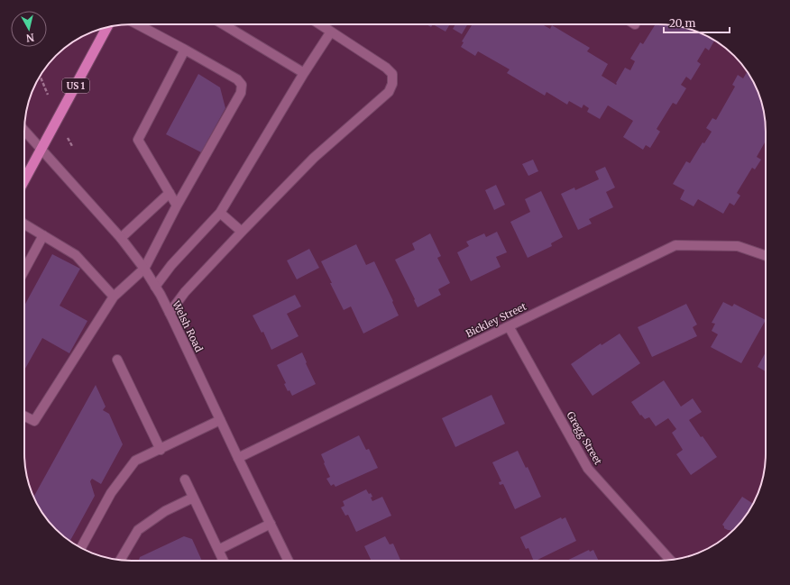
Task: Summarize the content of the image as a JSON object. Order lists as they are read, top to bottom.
{
  "streets": {
    "highway": ["US 1"],
    "street": ["Bickley Street", "Welsh Road", "Gregg Street"]
  },
  "crossings": [
    ["US 1", "Welsh Road"],
    ["Bickley Street", "Welsh Road"],
    ["Bickley Street", "Gregg Street"]
  ],
  "scale_bar": "20 m",
  "north": "bottom"
}
